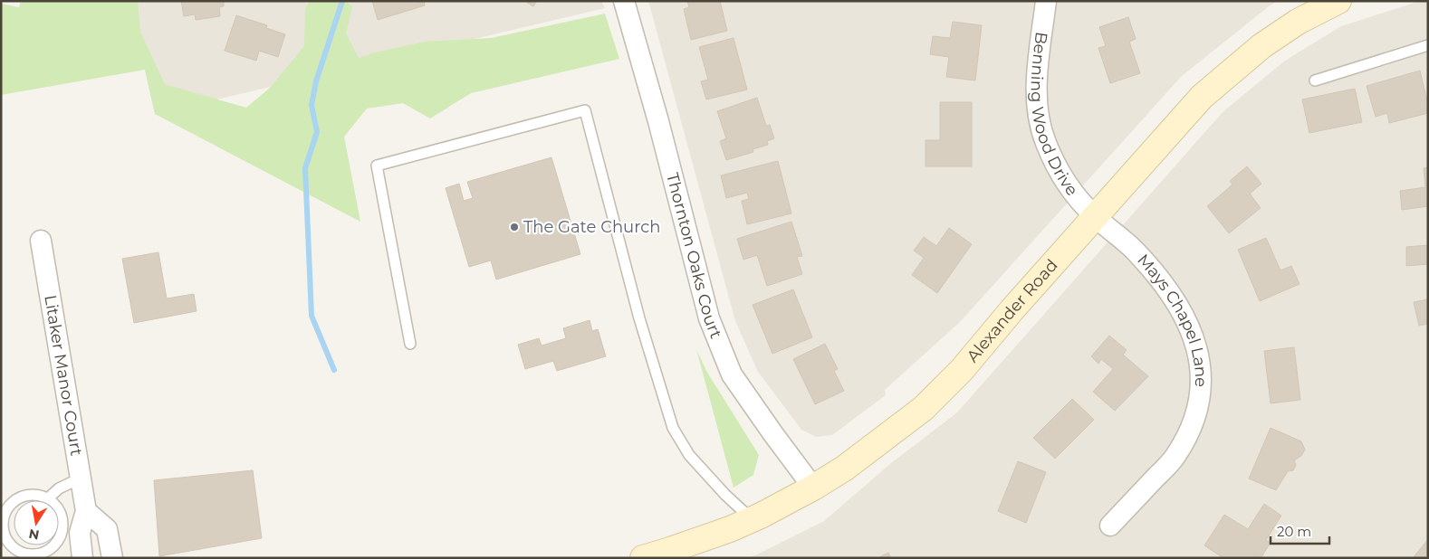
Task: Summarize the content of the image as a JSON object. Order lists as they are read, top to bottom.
{
  "streets": {
    "street": [
      "Benning Wood Drive",
      "Thornton Oaks Court",
      "Alexander Road",
      "Mays Chapel Lane",
      "Litaker Manor Court"
    ]
  },
  "crossings": [
    ["Benning Wood Drive", "Alexander Road"],
    ["Benning Wood Drive", "Mays Chapel Lane"],
    ["Thornton Oaks Court", "Alexander Road"],
    ["Alexander Road", "Mays Chapel Lane"]
  ],
  "places": ["The Gate Church"],
  "scale_bar": "20 m",
  "north": "bottom"
}
